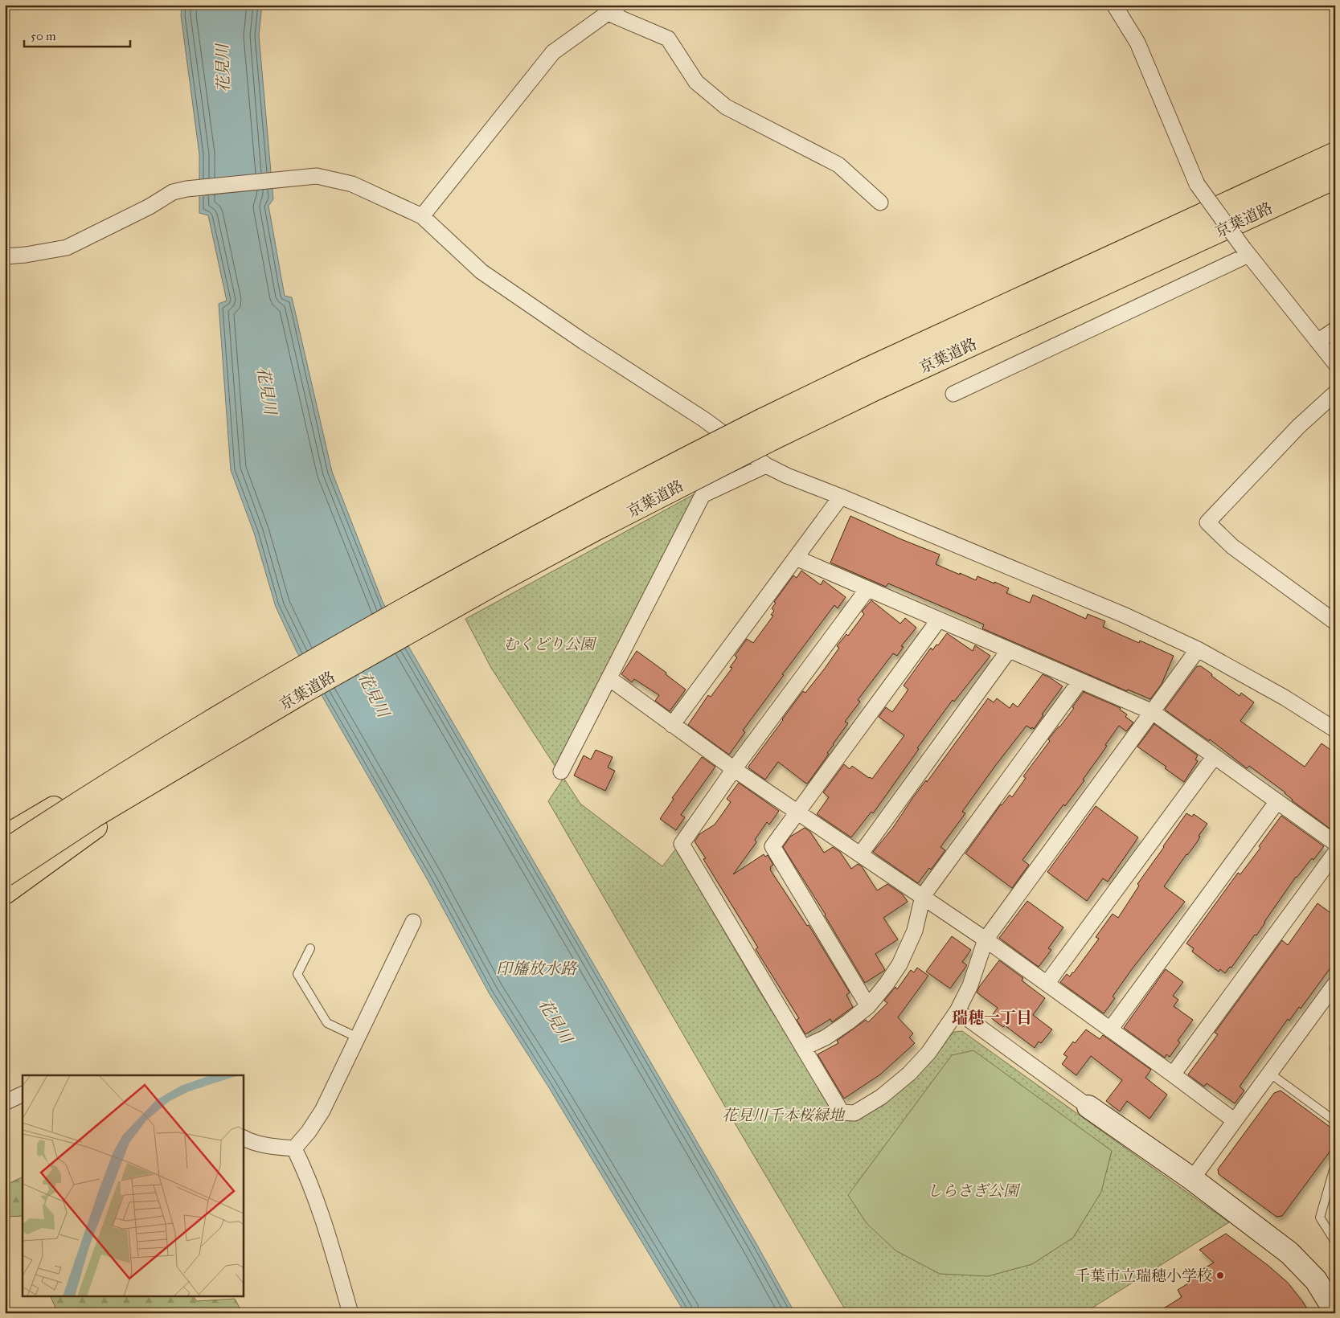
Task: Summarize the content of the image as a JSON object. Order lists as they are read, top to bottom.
{
  "streets": {
    "highway": ["京葉道路"]
  },
  "districts": ["瑞穂一丁目"],
  "water": ["花見川", "印旛放水路"],
  "parks": ["むくどり公園", "花見川千本桜緑地", "しらさぎ公園"],
  "places": ["千葉市立瑞穂小学校"],
  "scale_bar": "50 m"
}
